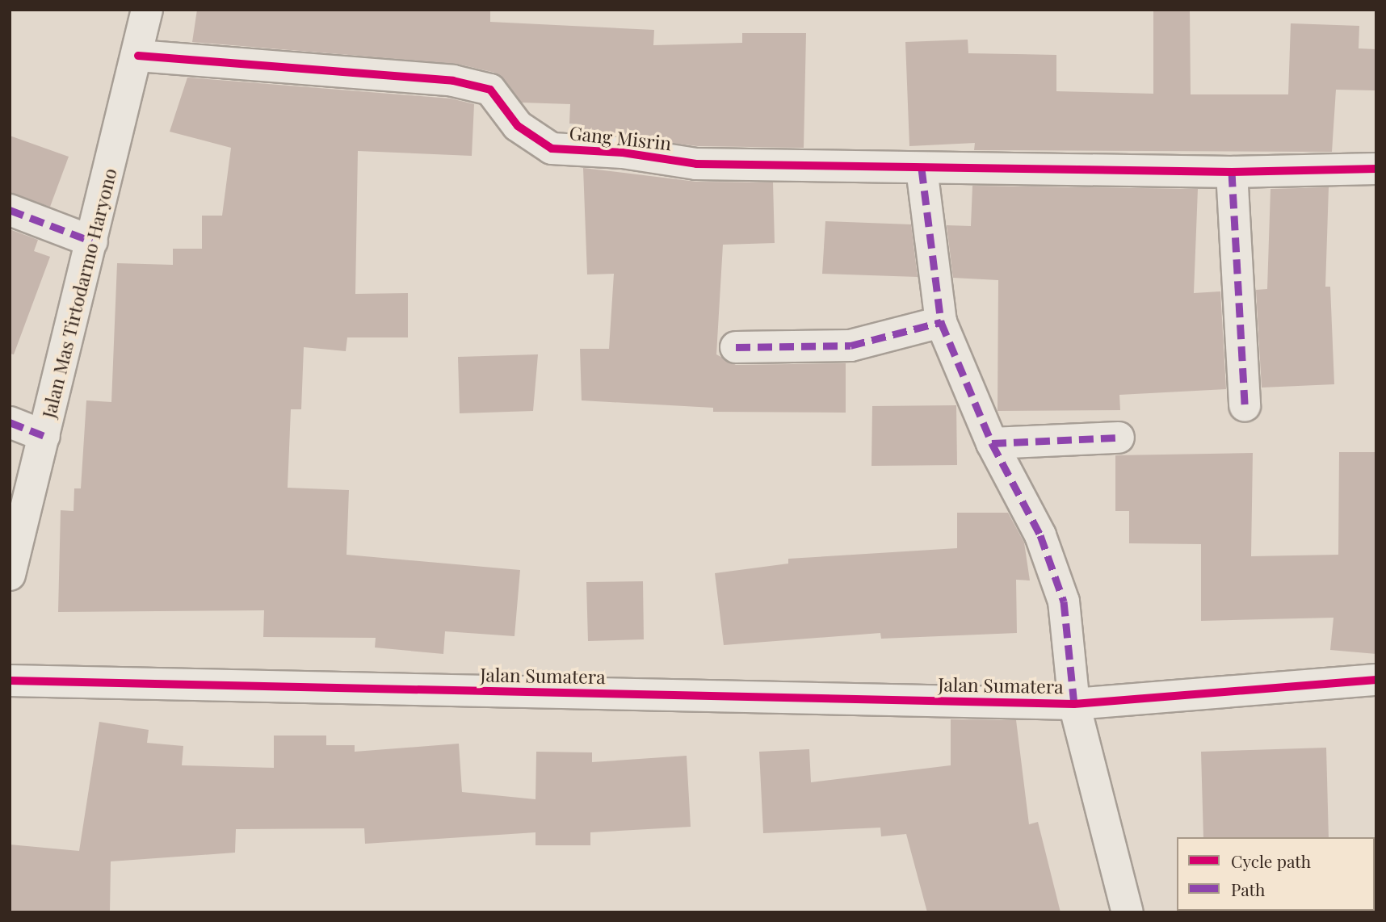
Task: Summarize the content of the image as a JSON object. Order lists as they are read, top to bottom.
{
  "streets": {
    "street": ["Gang Misrin", "Jalan Mas Tirtodarmo Haryono", "Jalan Sumatera"]
  },
  "crossings": [
    ["Gang Misrin", "Jalan Mas Tirtodarmo Haryono"]
  ],
  "legend": ["Cycle path", "Path"]
}
